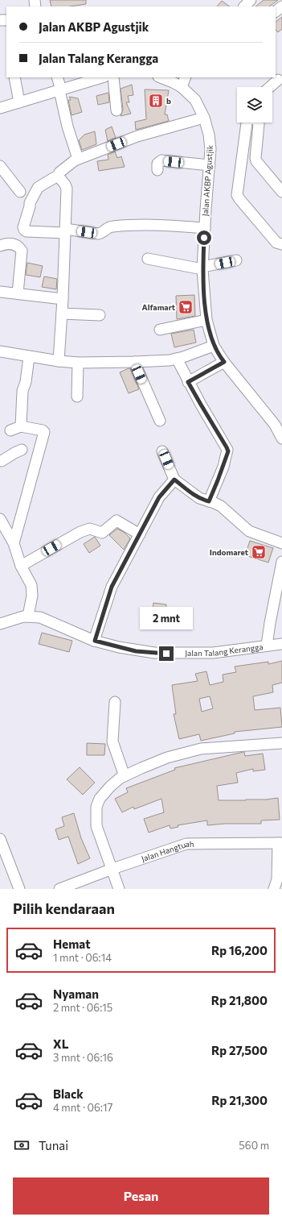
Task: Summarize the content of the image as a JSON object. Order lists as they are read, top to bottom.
{
  "streets": {
    "street": ["Jalan AKBP Agustjik", "Jalan Talang Kerangga", "Jalan Hangtuah"]
  },
  "places": {
    "building": ["b"],
    "supermarket": ["Alfamart", "Indomaret"]
  },
  "page": {
    "banner": ["Jalan AKBP Agustjik", "Jalan Talang Kerangga"],
    "bubble": "2 mnt",
    "heading": "Pilih kendaraan",
    "list": [
      {
        "name": "Hemat",
        "note": "1 mnt · 06:14",
        "value": "Rp 16,200"
      },
      {
        "name": "Nyaman",
        "note": "2 mnt · 06:15",
        "value": "Rp 21,800"
      },
      {
        "name": "XL",
        "note": "3 mnt · 06:16",
        "value": "Rp 27,500"
      },
      {
        "name": "Black",
        "note": "4 mnt · 06:17",
        "value": "Rp 21,300"
      }
    ],
    "pay": ["Tunai", "560 m"],
    "buttons": "Pesan"
  }
}
